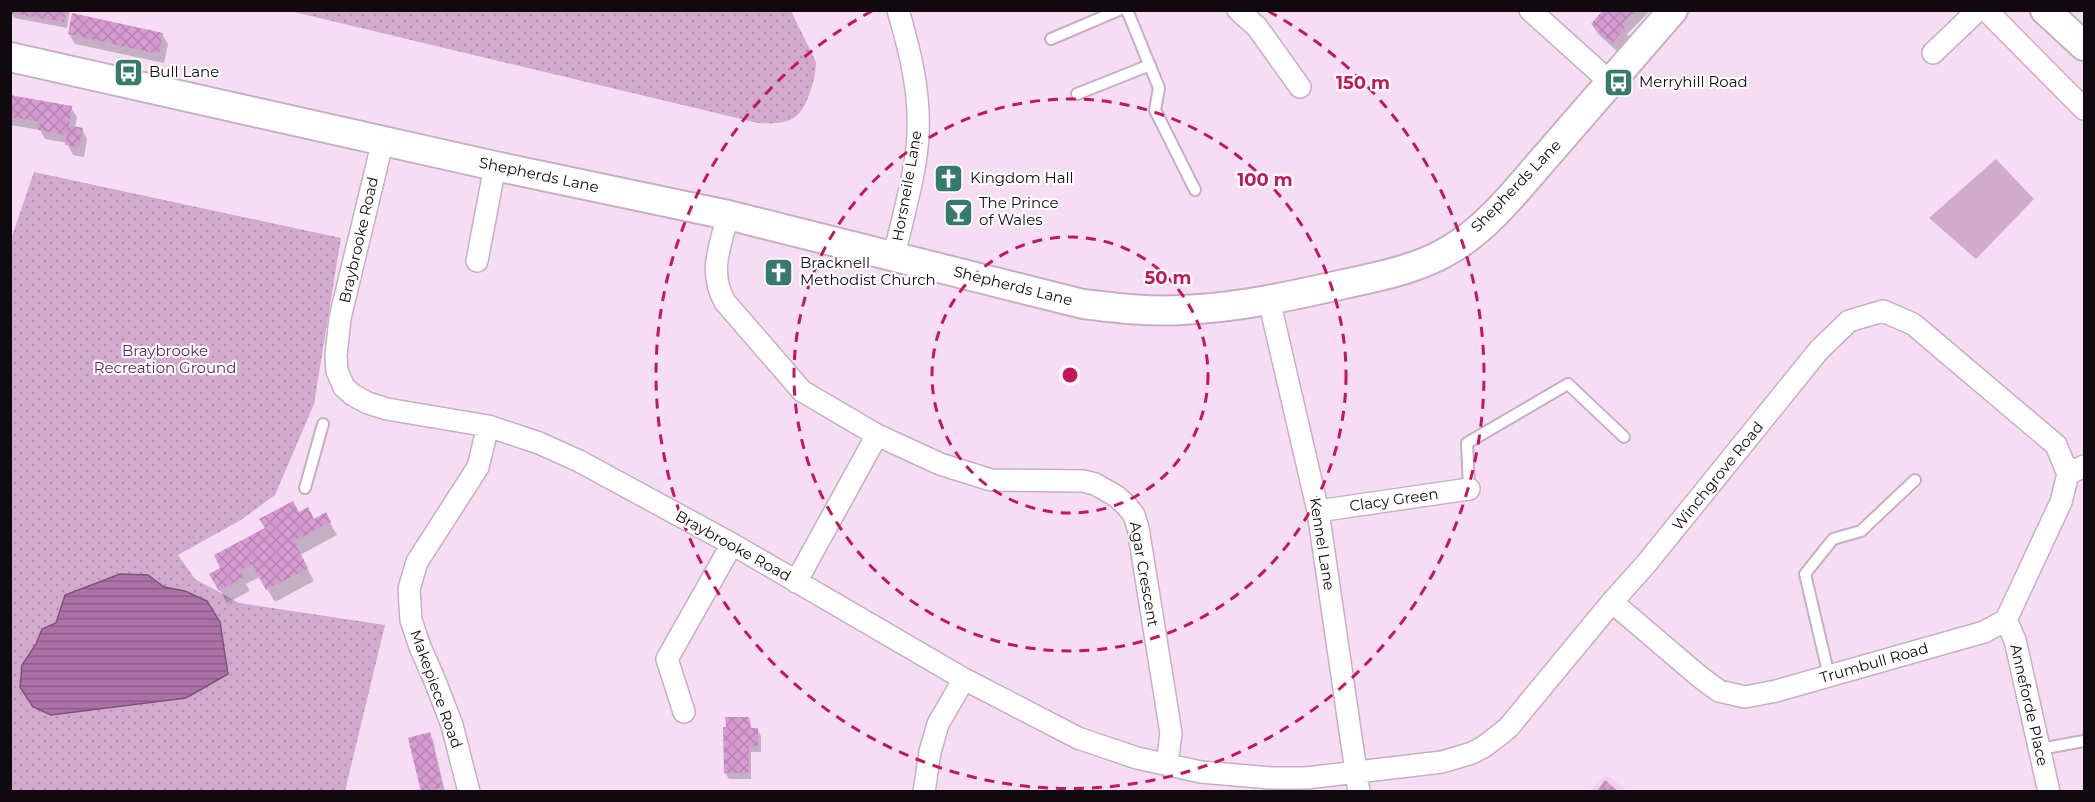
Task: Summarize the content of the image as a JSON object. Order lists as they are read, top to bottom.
{
  "streets": {
    "street": [
      "Shepherds Lane",
      "Horsneile Lane",
      "Braybrooke Road",
      "Winchgrove Road",
      "Clacy Green",
      "Kennel Lane",
      "Agar Crescent",
      "Trumbull Road",
      "Makepiece Road",
      "Anneforde Place"
    ]
  },
  "crossings": [
    ["Shepherds Lane", "Horsneile Lane"],
    ["Shepherds Lane", "Braybrooke Road"],
    ["Shepherds Lane", "Kennel Lane"],
    ["Shepherds Lane", "Agar Crescent"],
    ["Braybrooke Road", "Winchgrove Road"],
    ["Braybrooke Road", "Kennel Lane"],
    ["Braybrooke Road", "Agar Crescent"],
    ["Braybrooke Road", "Makepiece Road"],
    ["Winchgrove Road", "Kennel Lane"],
    ["Winchgrove Road", "Trumbull Road"],
    ["Clacy Green", "Kennel Lane"],
    ["Trumbull Road", "Anneforde Place"]
  ],
  "parks": ["Braybrooke Recreation Ground"],
  "places": {
    "bus stop": ["Bull Lane", "Merryhill Road"],
    "church": ["Kingdom Hall", "Bracknell Methodist Church"],
    "bar": ["The Prince of Wales"]
  },
  "rings": ["150 m", "100 m", "50 m"]
}
